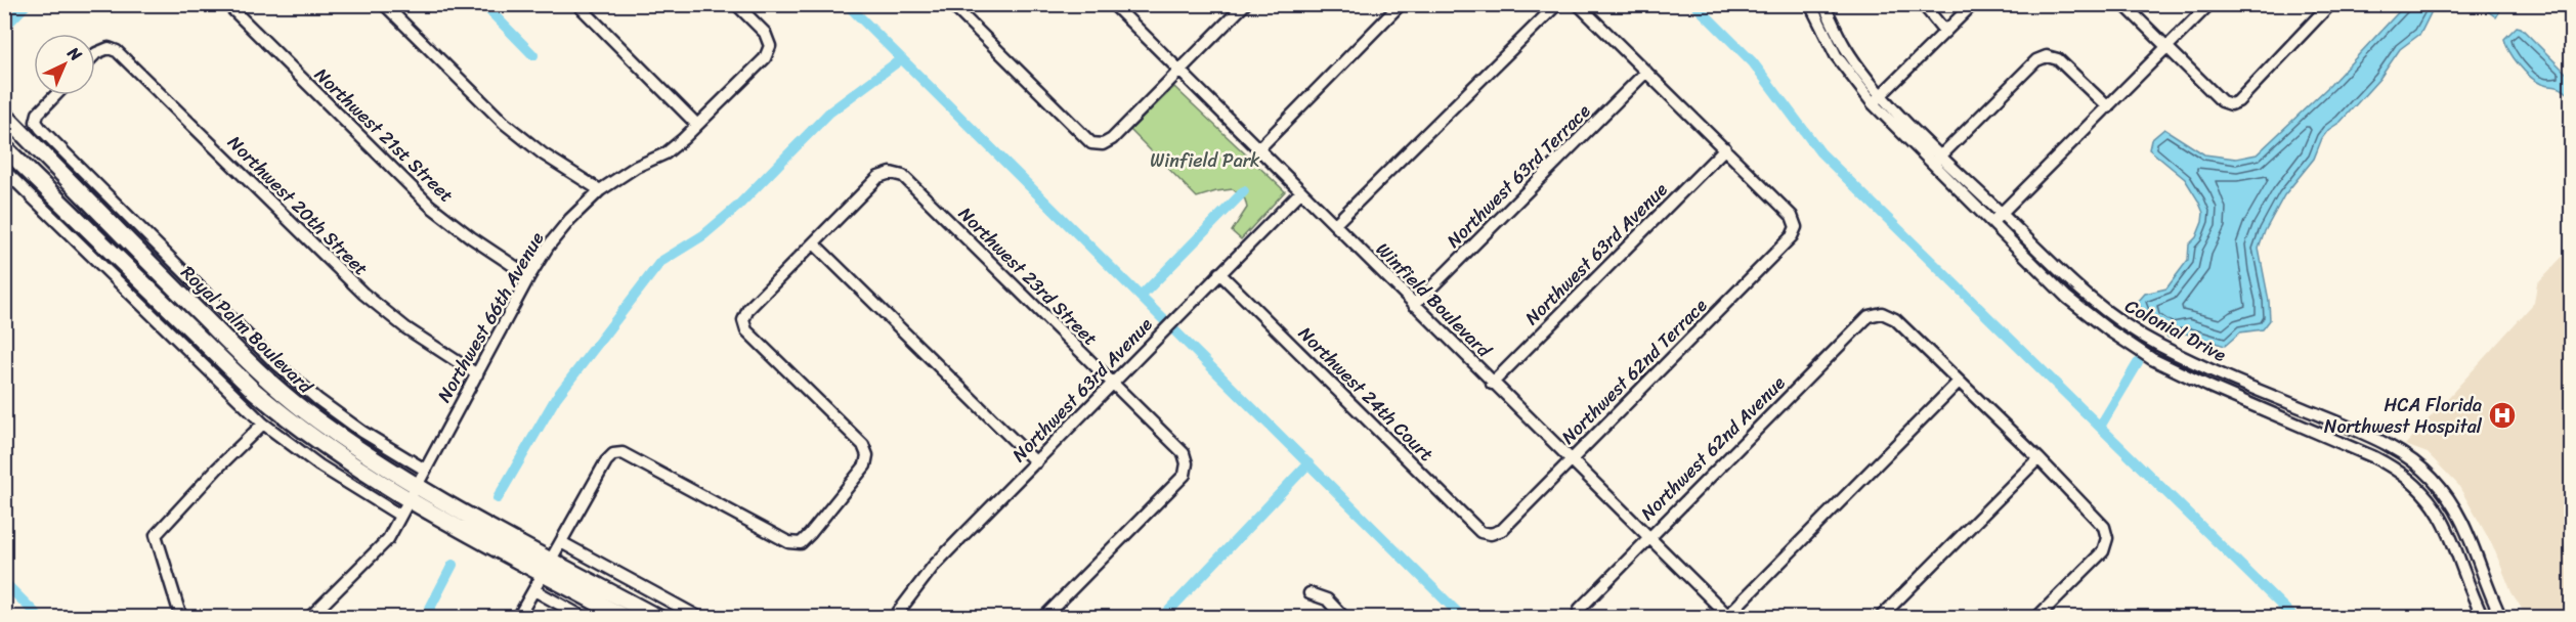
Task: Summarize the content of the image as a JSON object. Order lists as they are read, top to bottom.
{
  "streets": {
    "main road": ["Royal Palm Boulevard"],
    "street": [
      "Northwest 21st Street",
      "Northwest 63rd Terrace",
      "Northwest 20th Street",
      "Northwest 63rd Avenue",
      "Northwest 23rd Street",
      "Winfield Boulevard",
      "Northwest 66th Avenue",
      "Colonial Drive",
      "Northwest 62nd Terrace",
      "Northwest 24th Court",
      "Northwest 62nd Avenue"
    ]
  },
  "crossings": [
    ["Northwest 21st Street", "Northwest 66th Avenue"],
    ["Northwest 63rd Terrace", "Winfield Boulevard"],
    ["Northwest 20th Street", "Northwest 66th Avenue"],
    ["Northwest 63rd Avenue", "Northwest 23rd Street"],
    ["Northwest 63rd Avenue", "Winfield Boulevard"],
    ["Northwest 63rd Avenue", "Northwest 62nd Terrace"],
    ["Northwest 63rd Avenue", "Northwest 24th Court"],
    ["Winfield Boulevard", "Northwest 62nd Terrace"],
    ["Winfield Boulevard", "Northwest 62nd Avenue"],
    ["Northwest 66th Avenue", "Royal Palm Boulevard"],
    ["Northwest 62nd Terrace", "Northwest 24th Court"]
  ],
  "parks": ["Winfield Park"],
  "places": {
    "hospital": ["HCA Florida Northwest Hospital"]
  },
  "north": "top right"
}
